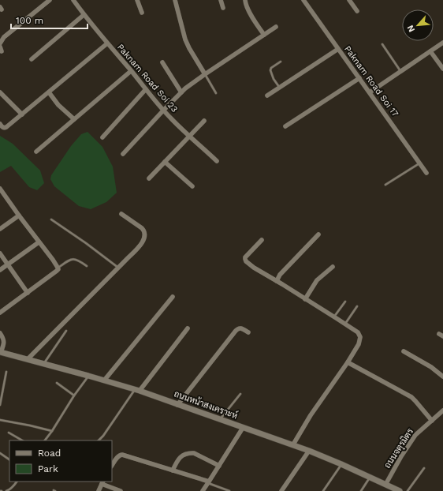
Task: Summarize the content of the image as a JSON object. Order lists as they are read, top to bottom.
{
  "streets": {
    "main road": ["ถนนหน้าสงเคราะห์"],
    "street": ["Paknam Road Soi 23", "Paknam Road Soi 17", "ถนนจตุรมิตร"]
  },
  "crossings": [
    ["ถนนหน้าสงเคราะห์", "ถนนจตุรมิตร"]
  ],
  "legend": ["Road", "Park"],
  "scale_bar": "100 m",
  "north": "bottom left"
}
